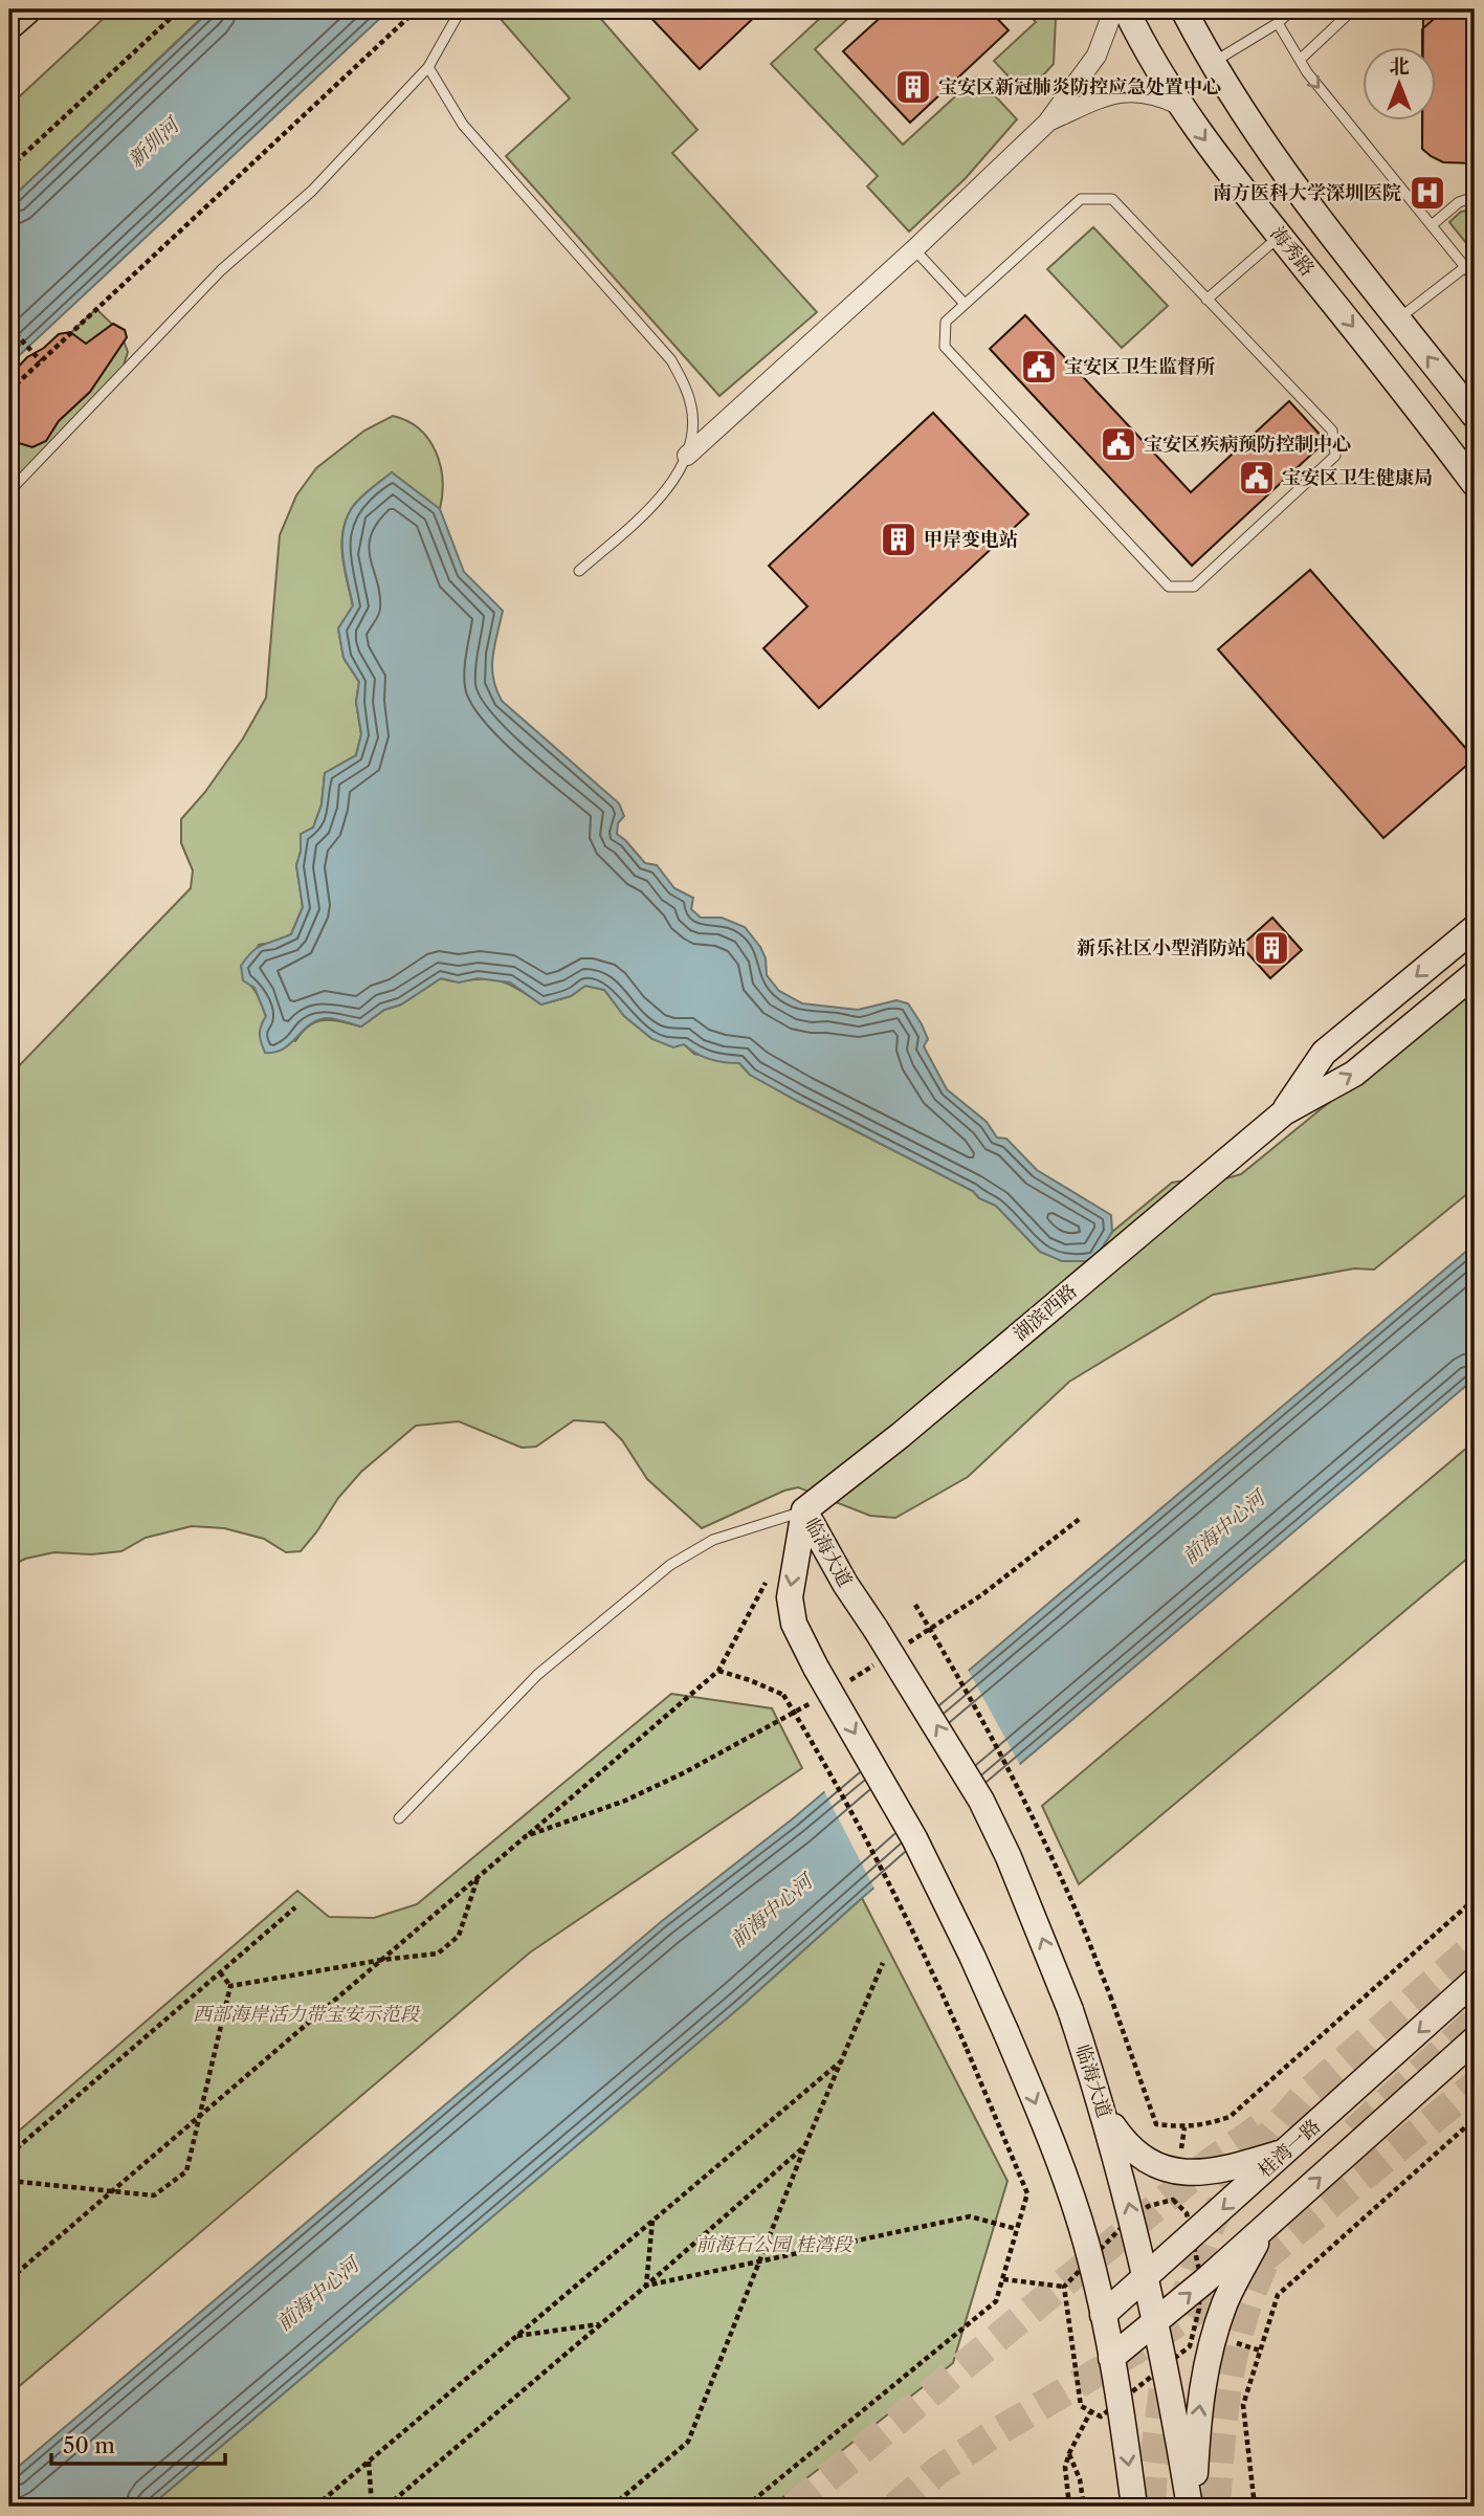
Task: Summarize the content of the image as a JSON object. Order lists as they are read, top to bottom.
{
  "streets": {
    "main road": [
      "海秀路",
      "湖滨西路",
      "临海大道",
      "桂湾一路"
    ]
  },
  "crossings": [
    ["湖滨西路", "临海大道"],
    ["临海大道", "桂湾一路"]
  ],
  "water": ["新圳河", "前海中心河"],
  "parks": ["西部海岸活力带宝安示范段", "前海石公园 桂湾段"],
  "places": {
    "building": ["宝安区新冠肺炎防控应急处置中心", "甲岸变电站", "新乐社区小型消防站"],
    "hospital": ["南方医科大学深圳医院"],
    "public building": ["宝安区卫生监督所", "宝安区疾病预防控制中心", "宝安区卫生健康局"]
  },
  "scale_bar": "50 m",
  "north": "top"
}
